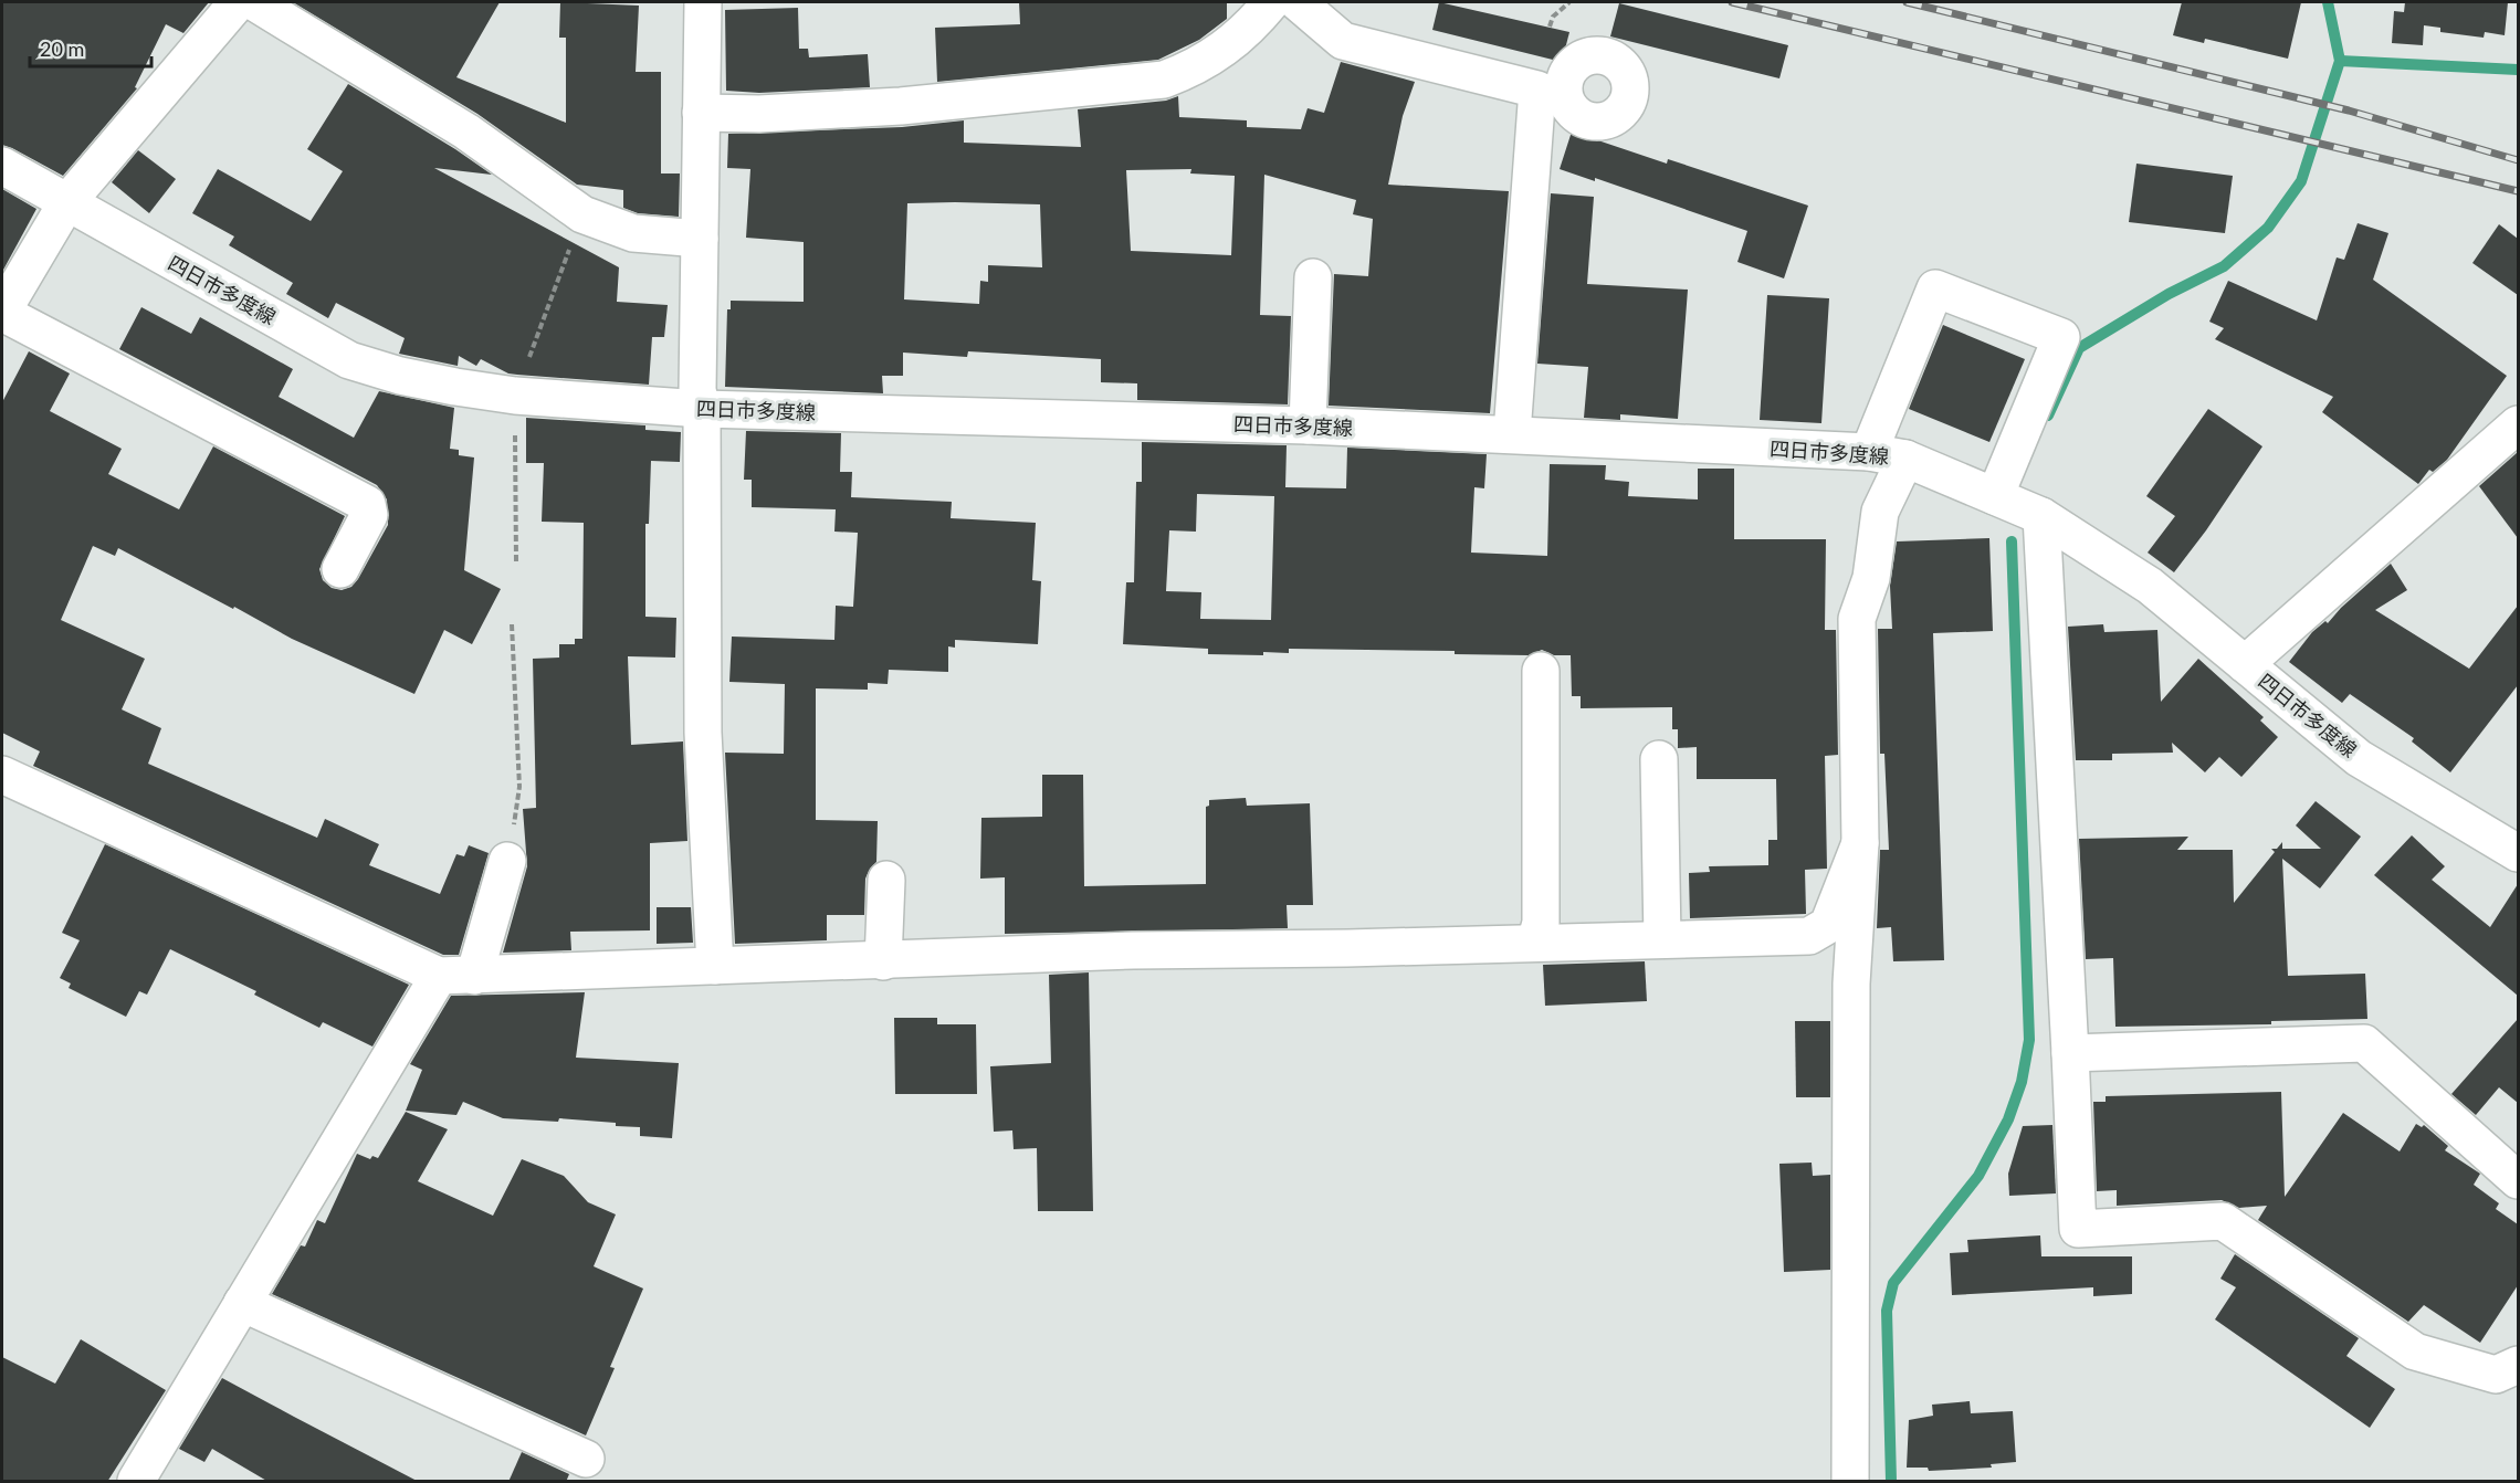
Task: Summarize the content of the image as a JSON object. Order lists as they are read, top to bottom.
{
  "streets": {
    "street": ["四日市多度線"]
  },
  "scale_bar": "20 m"
}
